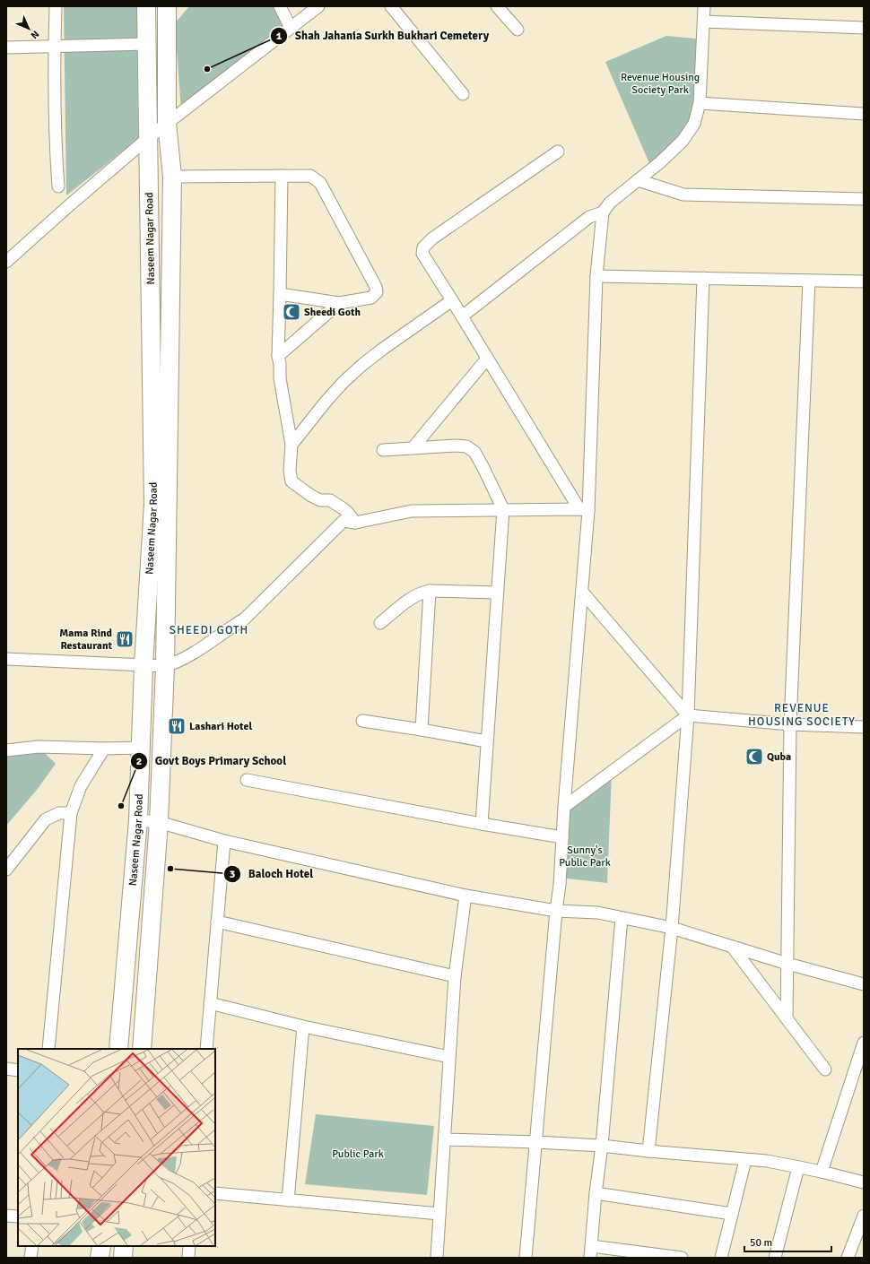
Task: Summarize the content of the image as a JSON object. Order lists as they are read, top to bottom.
{
  "streets": {
    "main road": ["Naseem Nagar Road"]
  },
  "districts": ["SHEEDI GOTH", "REVENUE HOUSING SOCIETY"],
  "parks": ["Revenue Housing Society Park", "Sunny's Public Park", "Public Park"],
  "places": {
    "other": ["Shah Jahania Surkh Bukhari Cemetery", "Govt Boys Primary School", "Baloch Hotel"],
    "mosque": ["Sheedi Goth", "Quba"],
    "restaurant": ["Mama Rind Restaurant", "Lashari Hotel"]
  },
  "scale_bar": "50 m",
  "north": "bottom right"
}
